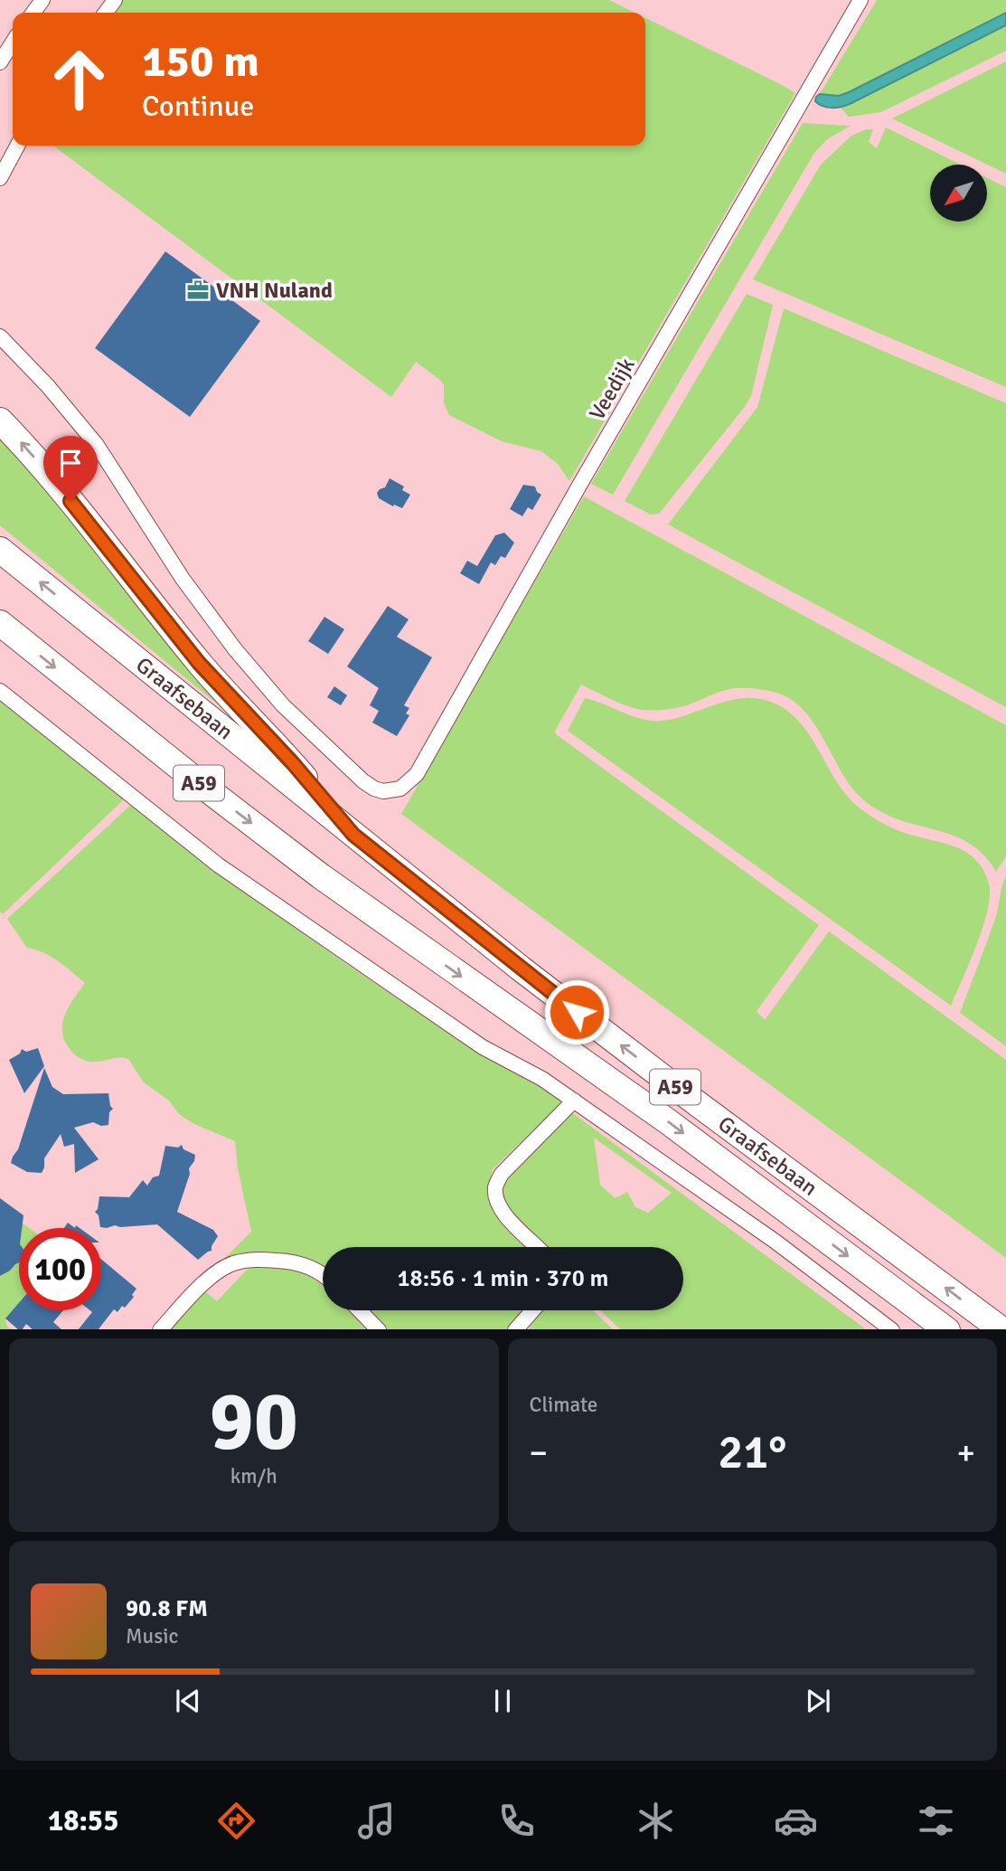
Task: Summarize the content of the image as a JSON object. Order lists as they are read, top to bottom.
{
  "streets": {
    "highway": ["Graafsebaan", "A59"],
    "street": ["Veedijk"]
  },
  "crossings": [
    ["Graafsebaan", "A59"]
  ],
  "places": {
    "office": ["VNH Nuland"]
  },
  "north": "bottom left",
  "page": {
    "turn": ["150 m", "Continue"],
    "limit": "100",
    "trip": "18:56 · 1 min · 370 m",
    "tile": [
      ["90", "km/h"],
      "Climate"
    ],
    "heat": ["−", "21°", "+"],
    "song": ["90.8 FM", "Music"],
    "tabs": "18:55"
  }
}
